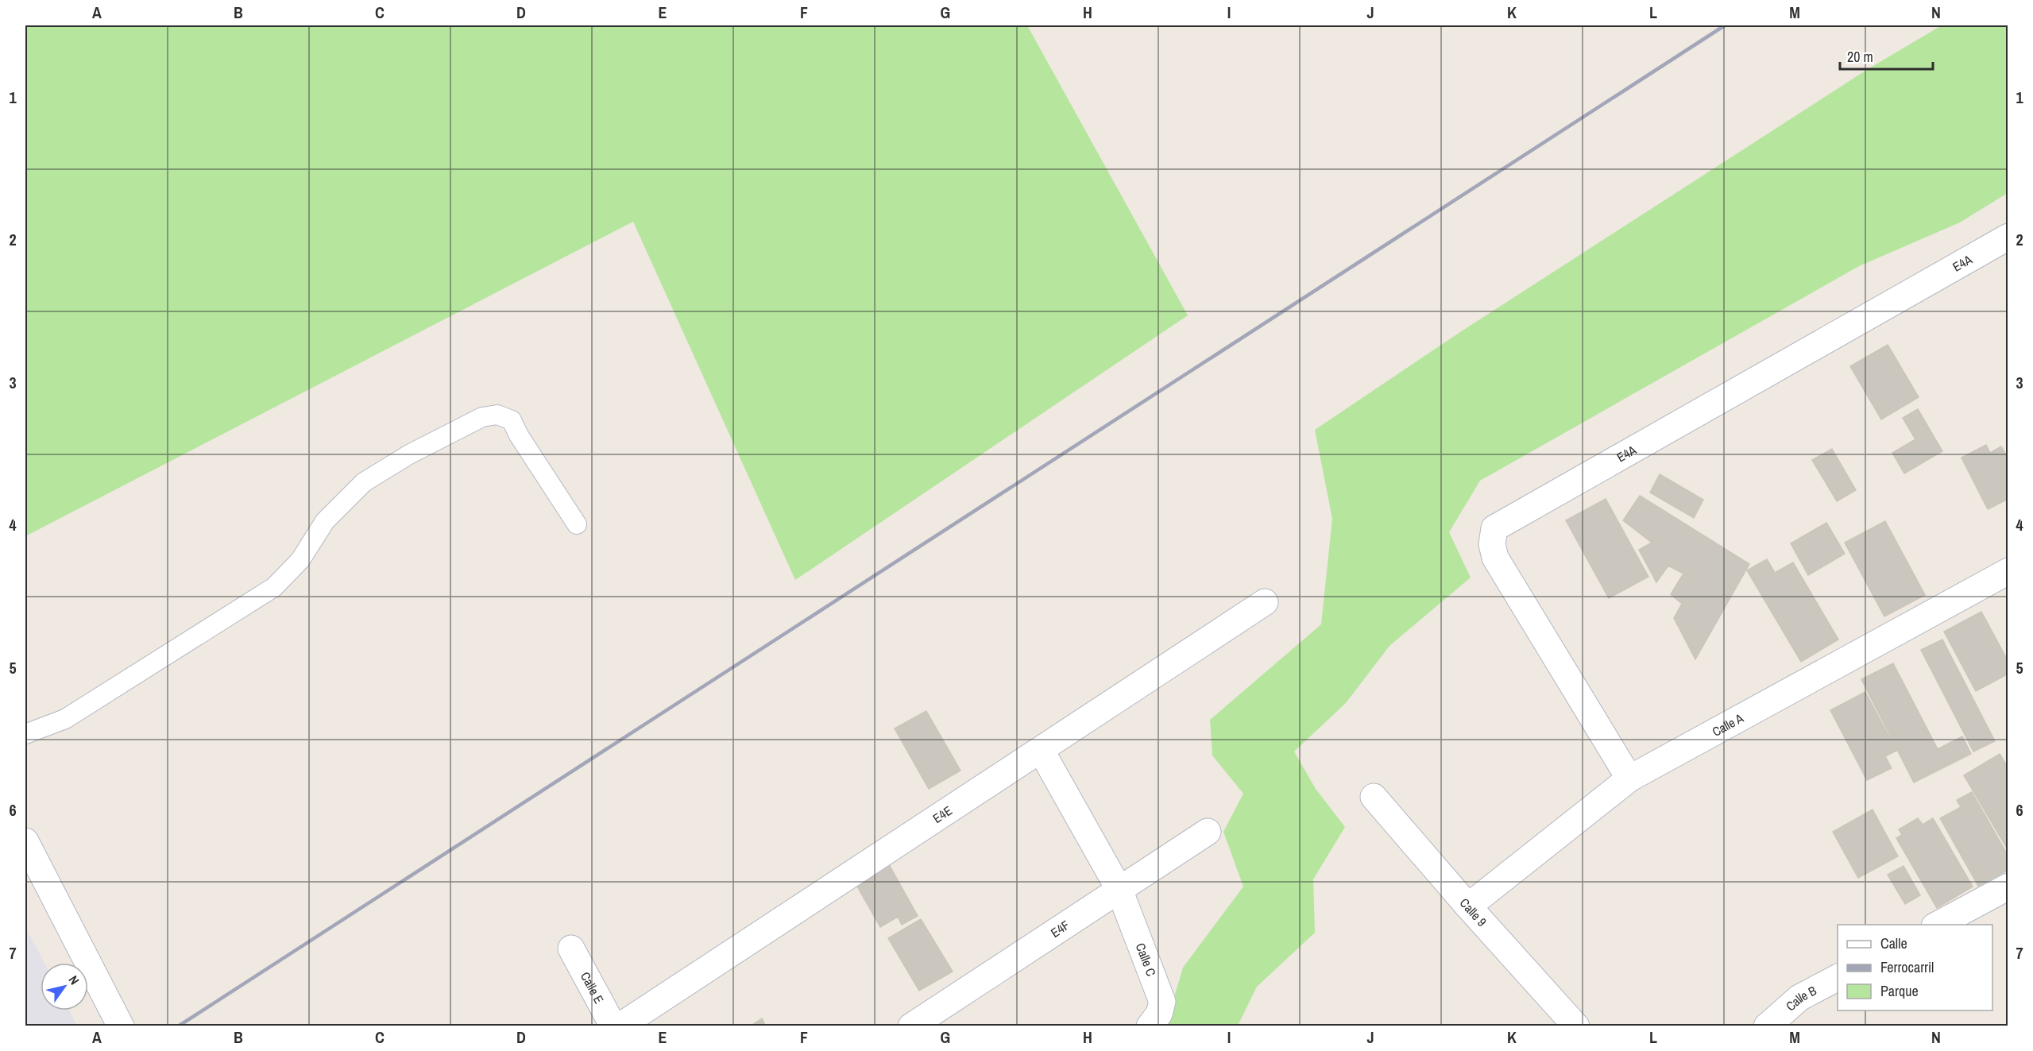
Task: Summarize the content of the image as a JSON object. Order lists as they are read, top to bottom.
{
  "streets": {
    "street": [
      "E4A",
      "Calle A",
      "E4E",
      "Calle 9",
      "E4F",
      "Calle C",
      "Calle E",
      "Calle B"
    ]
  },
  "crossings": [
    ["E4A", "Calle A"],
    ["Calle A", "Calle 9"],
    ["E4E", "Calle C"],
    ["E4F", "Calle C"]
  ],
  "legend": ["Calle", "Ferrocarril", "Parque"],
  "scale_bar": "20 m",
  "north": "top right",
  "grid": {
    "columns": [
      "A",
      "B",
      "C",
      "D",
      "E",
      "F",
      "G",
      "H",
      "I",
      "J",
      "K",
      "L",
      "M",
      "N"
    ],
    "rows": [
      "1",
      "2",
      "3",
      "4",
      "5",
      "6",
      "7"
    ]
  }
}
